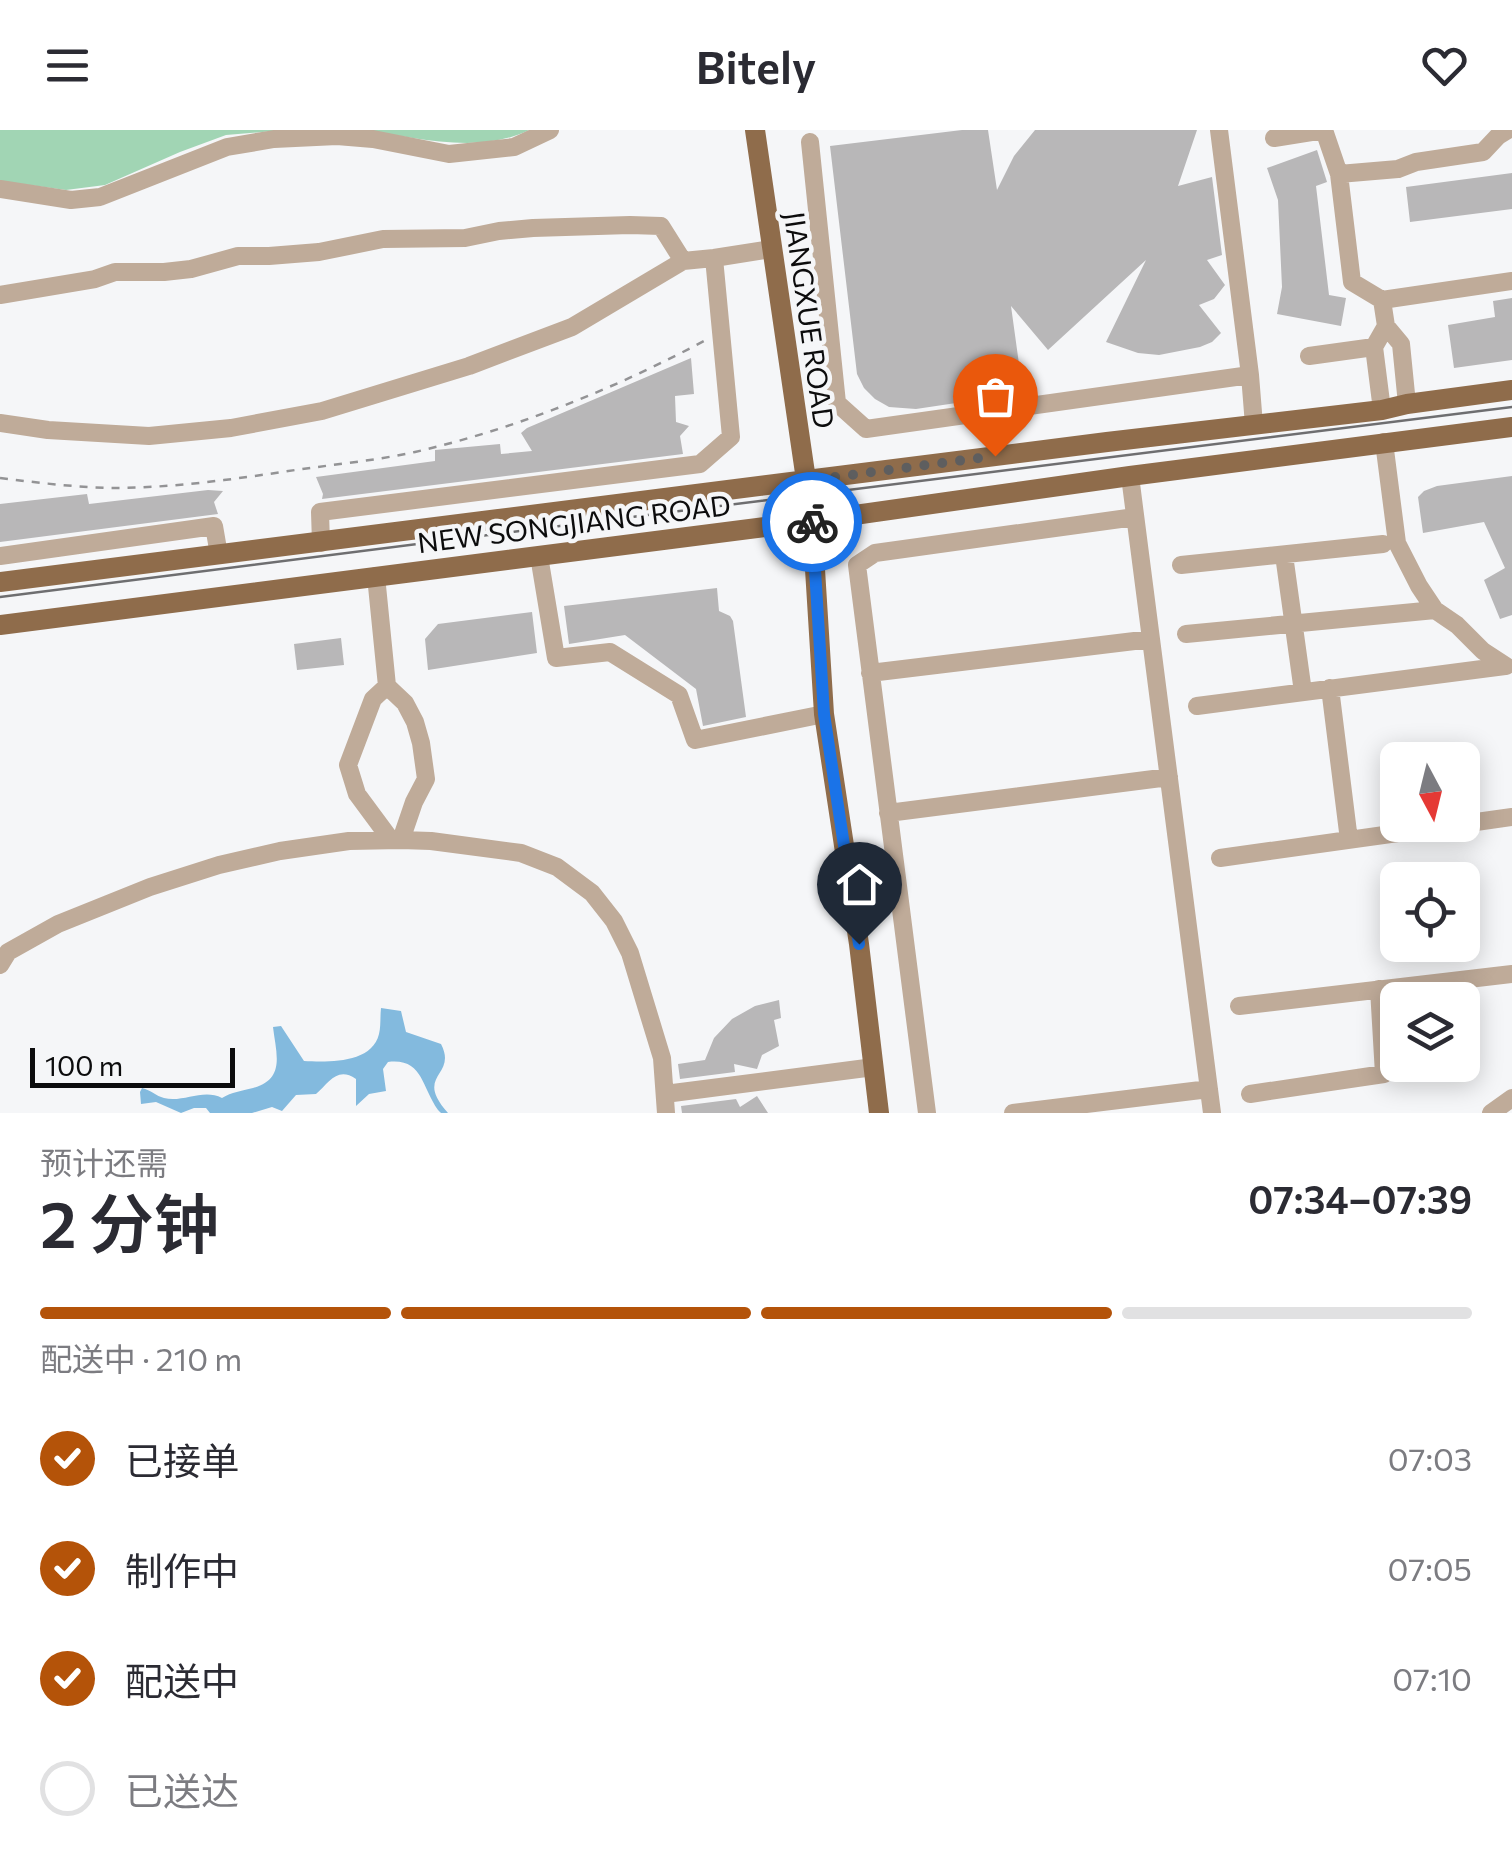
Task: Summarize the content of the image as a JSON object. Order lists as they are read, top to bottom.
{
  "streets": {
    "main road": ["JIANGXUE ROAD", "NEW SONGJIANG ROAD"]
  },
  "crossings": [
    ["JIANGXUE ROAD", "NEW SONGJIANG ROAD"]
  ],
  "scale_bar": "100 m",
  "north": "bottom",
  "page": {
    "header": "Bitely",
    "scale": "100 m",
    "heading": ["2 分钟", "预计还需", "07:34–07:39"],
    "bar": "配送中 · 210 m",
    "list": [
      ["已接单", "07:03"],
      ["制作中", "07:05"],
      ["配送中", "07:10"],
      "已送达"
    ]
  }
}
